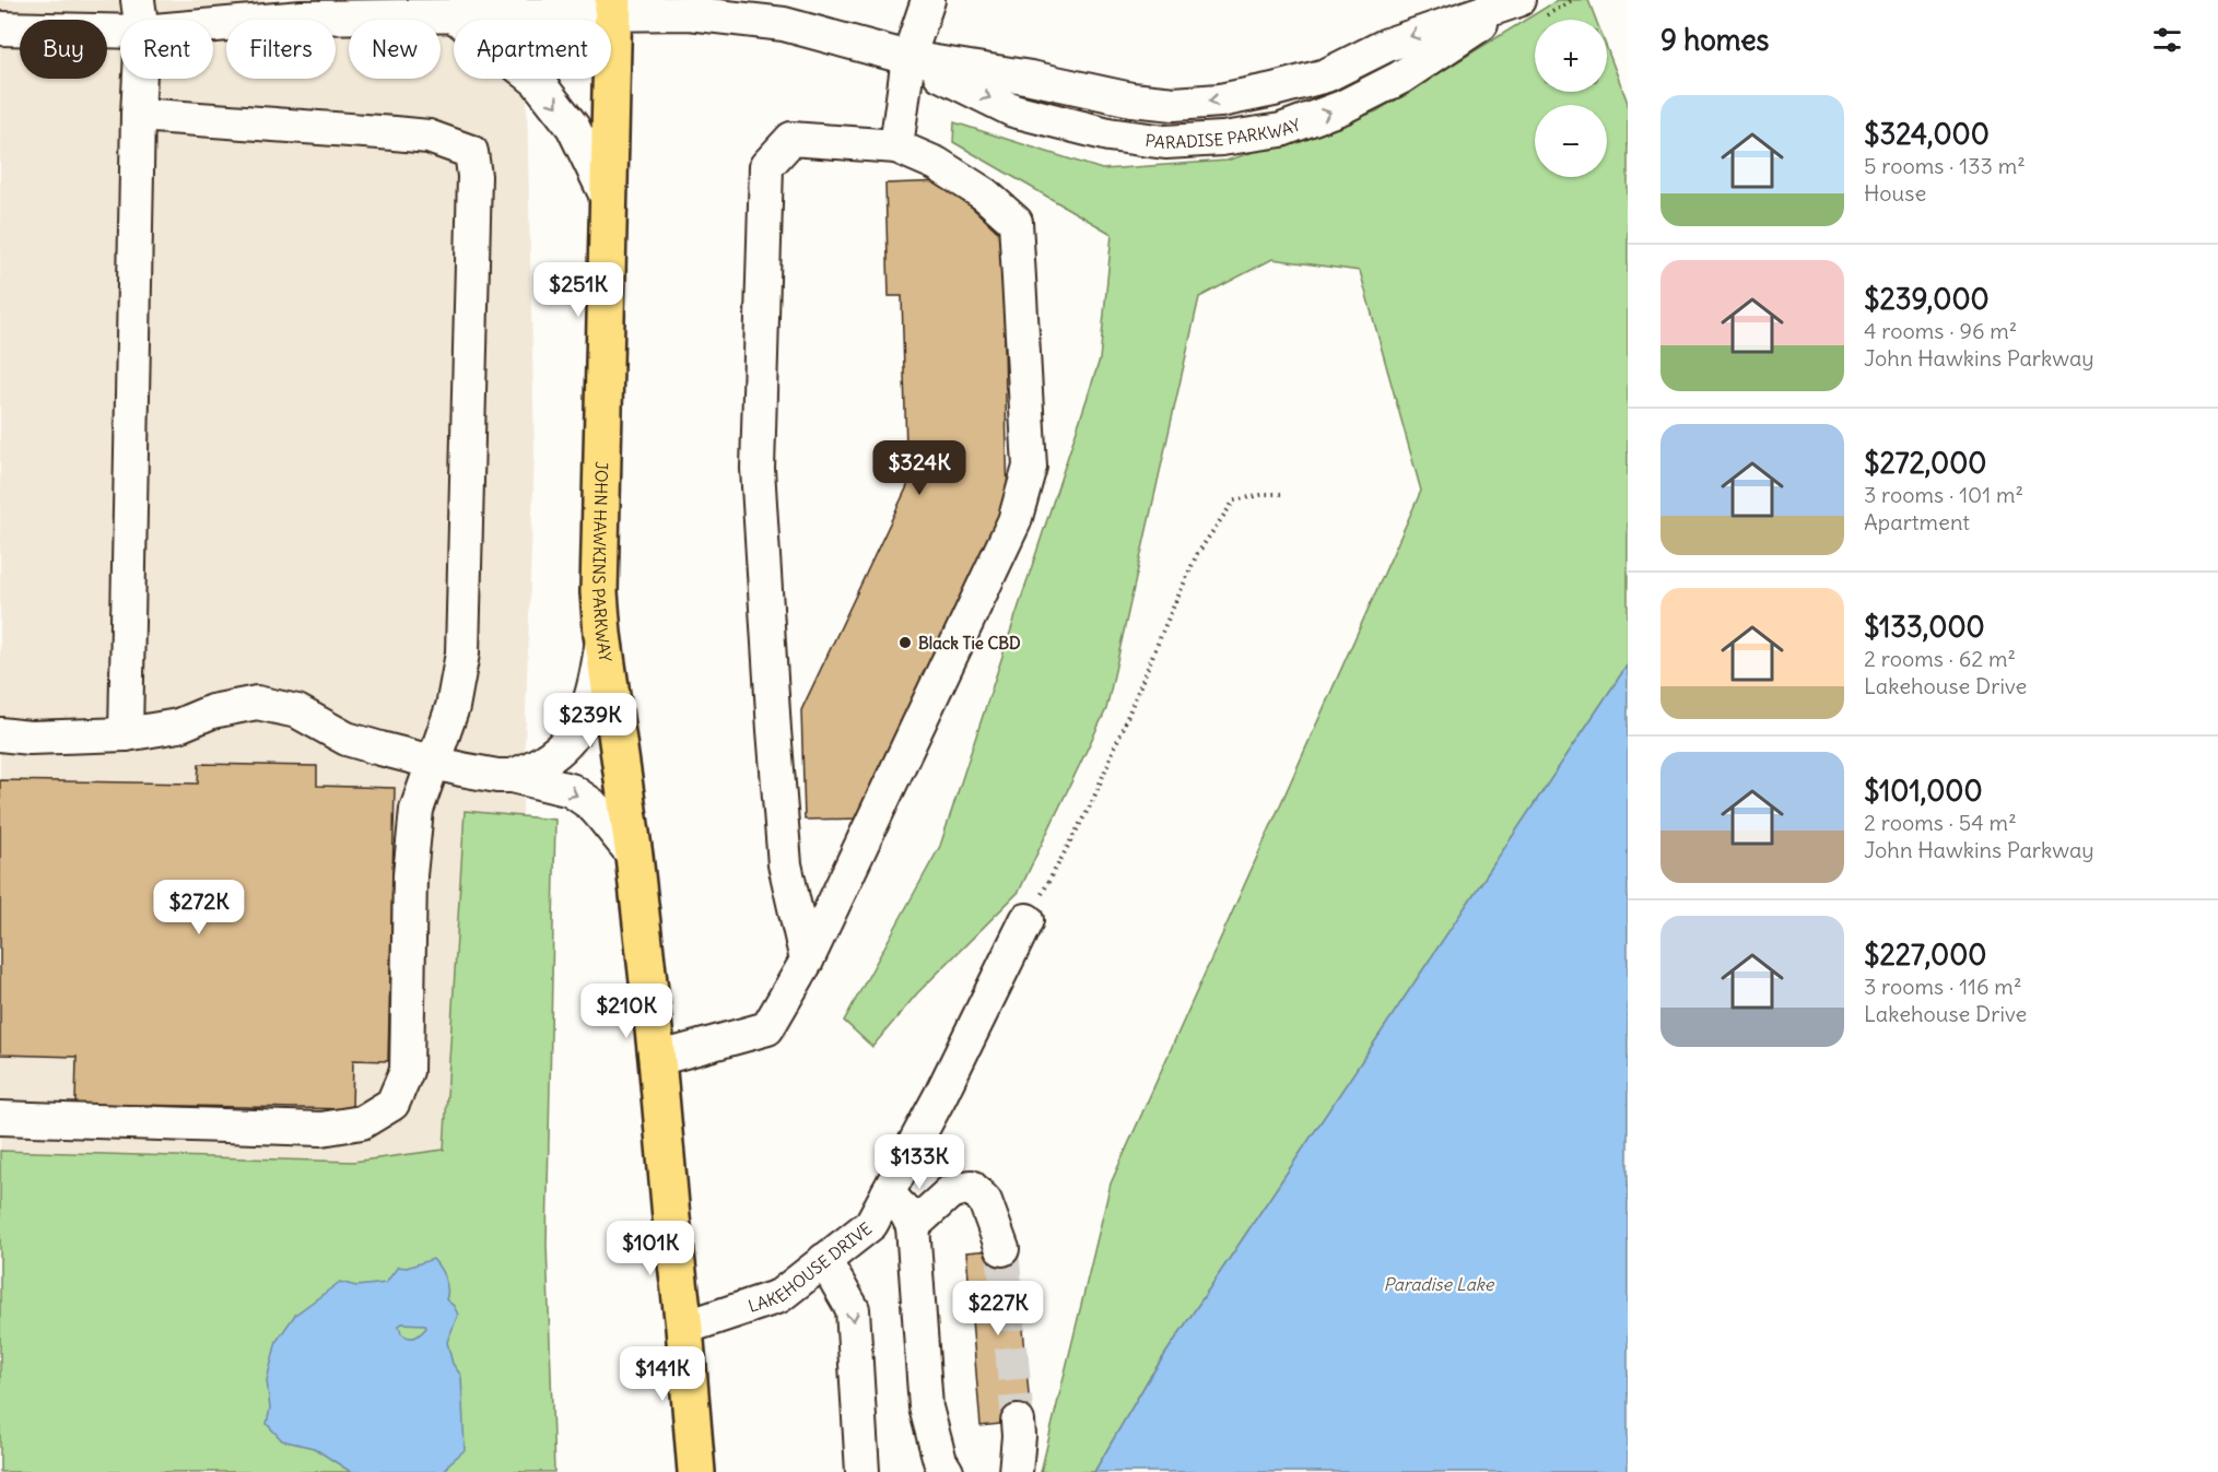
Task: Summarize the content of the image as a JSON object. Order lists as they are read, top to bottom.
{
  "streets": {
    "main road": ["JOHN HAWKINS PARKWAY"],
    "street": ["PARADISE PARKWAY", "LAKEHOUSE DRIVE"]
  },
  "crossings": [
    ["PARADISE PARKWAY", "JOHN HAWKINS PARKWAY"],
    ["JOHN HAWKINS PARKWAY", "LAKEHOUSE DRIVE"]
  ],
  "water": ["Paradise Lake"],
  "places": ["Black Tie CBD"],
  "page": {
    "heading": "9 homes",
    "map_buttons": ["+", "−"],
    "chip": [
      "Buy",
      "Rent",
      "Filters",
      "New",
      "Apartment"
    ],
    "list": [
      {
        "name": "$324,000",
        "note": "5 rooms · 133 m² · House"
      },
      {
        "name": "$239,000",
        "note": "4 rooms · 96 m² · John Hawkins Parkway"
      },
      {
        "name": "$272,000",
        "note": "3 rooms · 101 m² · Apartment"
      },
      {
        "name": "$133,000",
        "note": "2 rooms · 62 m² · Lakehouse Drive"
      },
      {
        "name": "$101,000",
        "note": "2 rooms · 54 m² · John Hawkins Parkway"
      },
      {
        "name": "$227,000",
        "note": "3 rooms · 116 m² · Lakehouse Drive"
      }
    ],
    "price": [
      "$251K",
      "$324K",
      "$239K",
      "$272K",
      "$210K",
      "$133K",
      "$101K",
      "$227K",
      "$141K"
    ]
  }
}
